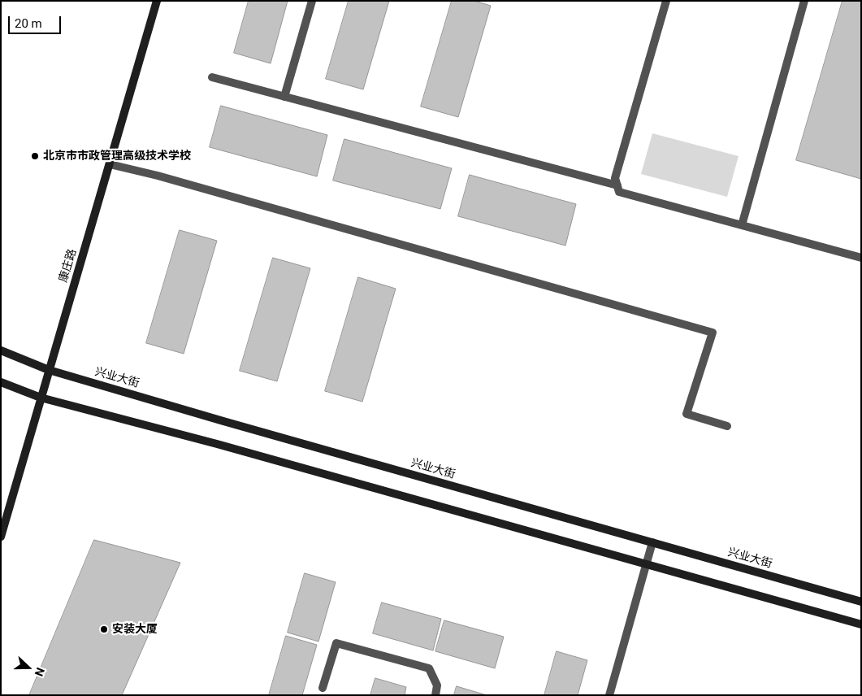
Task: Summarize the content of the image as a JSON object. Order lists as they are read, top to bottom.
{
  "streets": {
    "main road": ["康庄路", "兴业大街"]
  },
  "crossings": [
    ["康庄路", "兴业大街"]
  ],
  "places": ["北京市市政管理高级技术学校", "安装大厦"],
  "scale_bar": "20 m",
  "north": "right"
}
